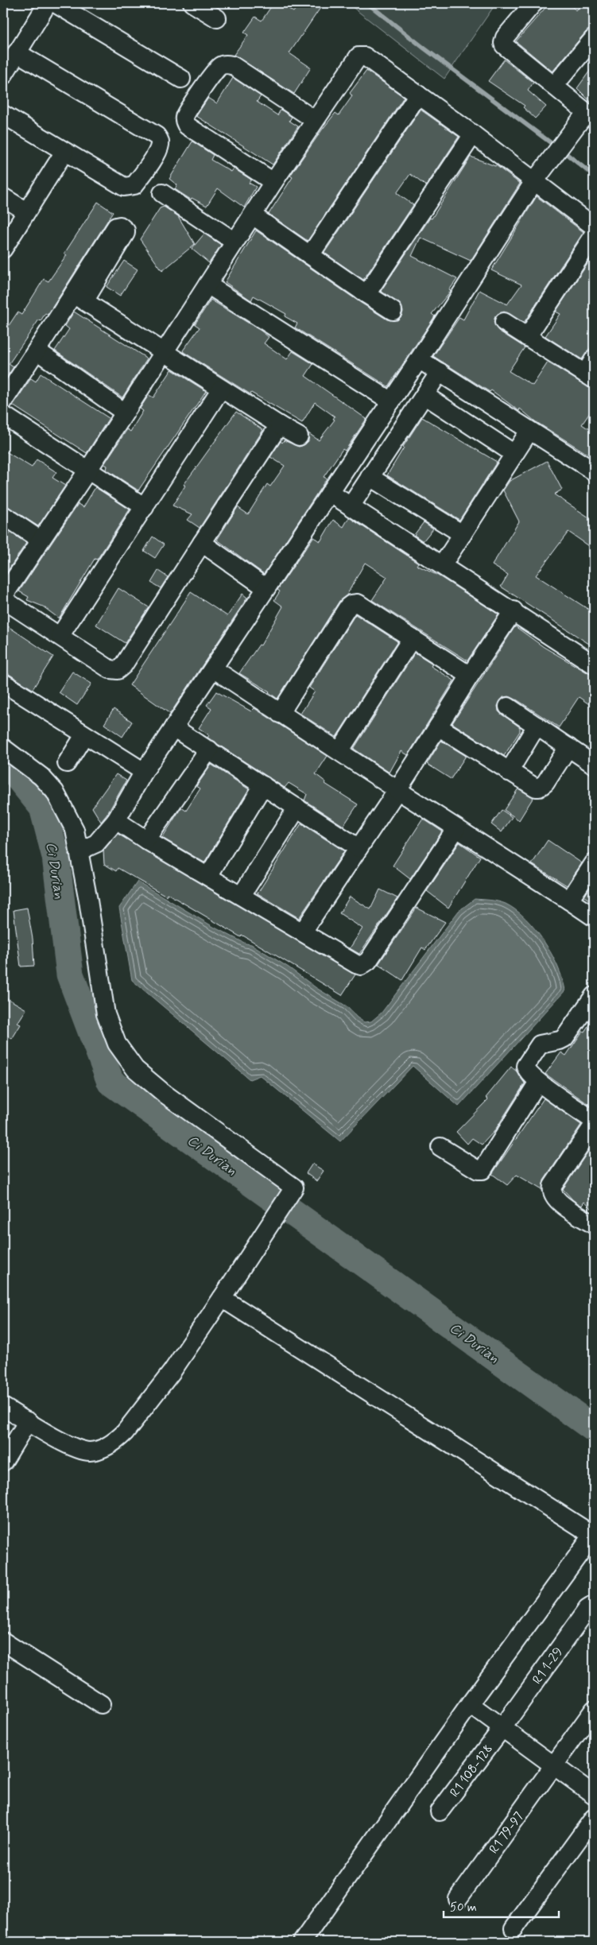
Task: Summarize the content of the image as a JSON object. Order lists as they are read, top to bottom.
{
  "streets": {
    "street": ["R1 1-29", "R1 108-128", "R1 79-97"]
  },
  "crossings": [
    ["R1 1-29", "R1 108-128"]
  ],
  "water": ["Ci Durian"],
  "scale_bar": "50 m"
}
